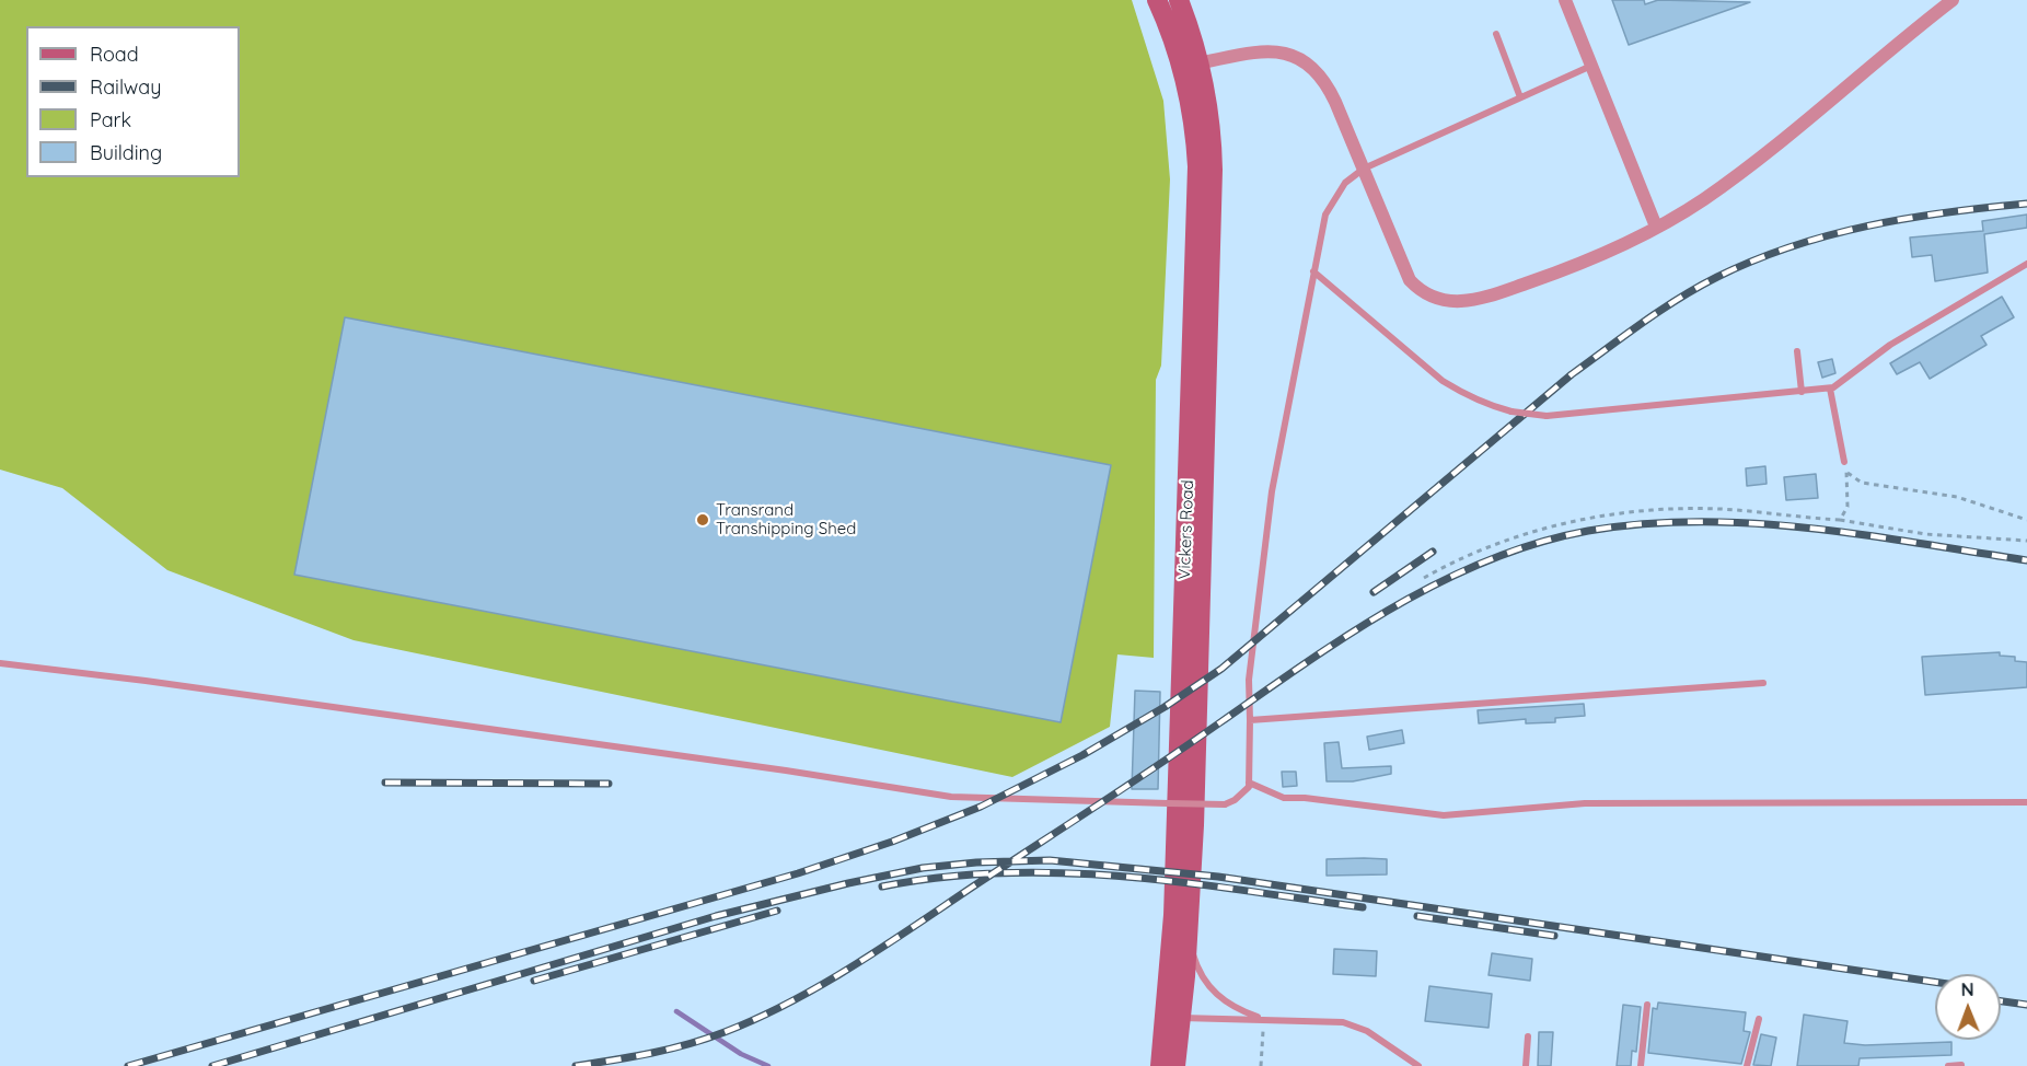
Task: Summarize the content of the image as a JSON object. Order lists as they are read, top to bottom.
{
  "streets": {
    "main road": ["Vickers Road"]
  },
  "places": ["Transrand Transhipping Shed"],
  "legend": [
    "Road",
    "Railway",
    "Park",
    "Building"
  ],
  "north": "top"
}
